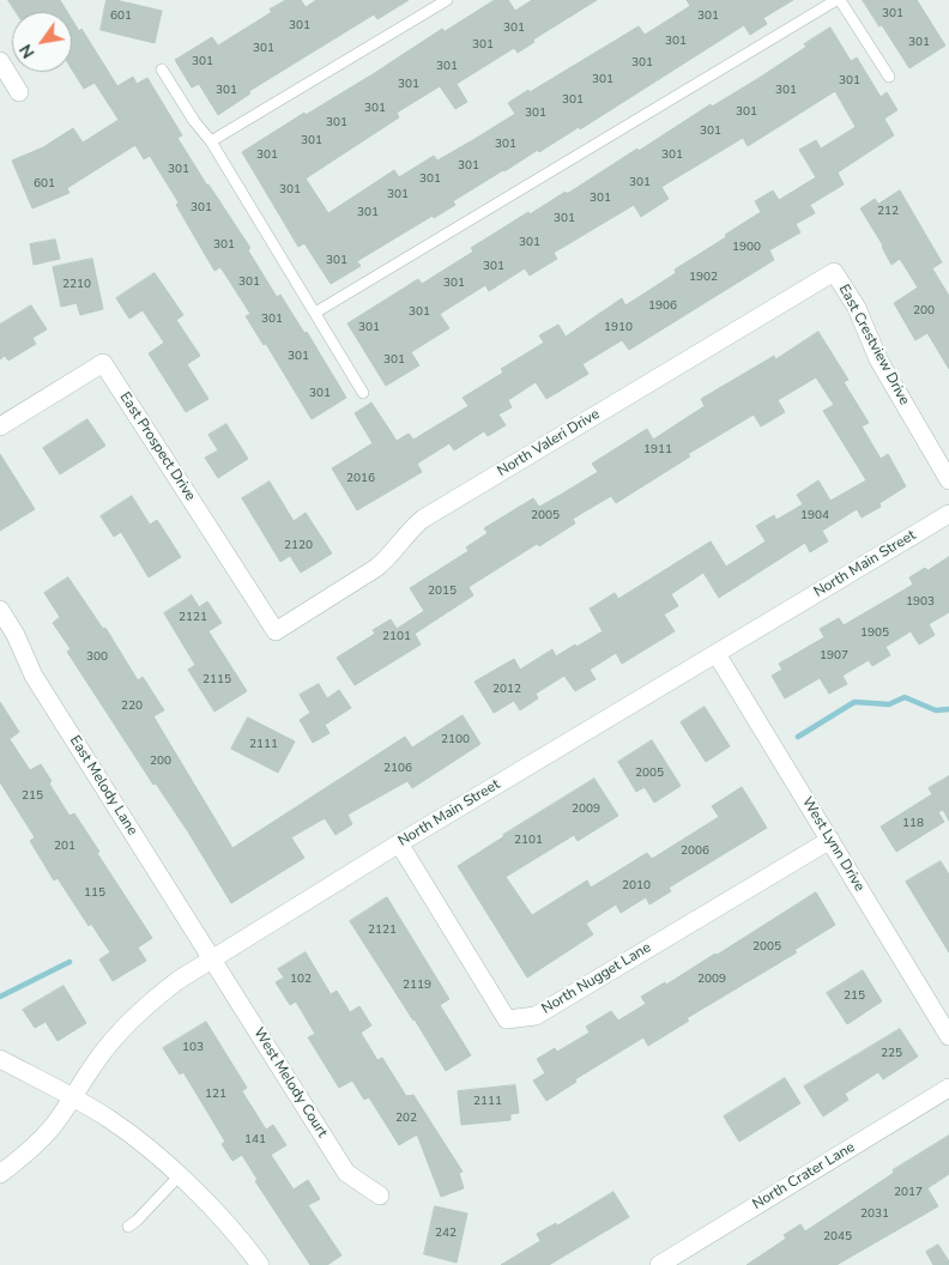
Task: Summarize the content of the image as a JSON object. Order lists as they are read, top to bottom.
{
  "streets": {
    "street": [
      "East Crestview Drive",
      "North Valeri Drive",
      "East Prospect Drive",
      "North Main Street",
      "East Melody Lane",
      "West Lynn Drive",
      "North Nugget Lane",
      "West Melody Court",
      "North Crater Lane"
    ]
  },
  "crossings": [
    ["East Crestview Drive", "North Valeri Drive"],
    ["North Valeri Drive", "East Prospect Drive"],
    ["North Main Street", "East Melody Lane"],
    ["North Main Street", "West Lynn Drive"],
    ["North Main Street", "North Nugget Lane"],
    ["North Main Street", "West Melody Court"],
    ["East Melody Lane", "West Melody Court"],
    ["West Lynn Drive", "North Nugget Lane"]
  ],
  "house_numbers": [
    "301",
    "601",
    "301",
    "301",
    "301",
    "301",
    "301",
    "301",
    "301",
    "301",
    "301",
    "301",
    "301",
    "301",
    "301",
    "301",
    "301",
    "301",
    "301",
    "301",
    "301",
    "301",
    "301",
    "301",
    "301",
    "301",
    "301",
    "301",
    "301",
    "301",
    "301",
    "601",
    "301",
    "301",
    "301",
    "301",
    "212",
    "301",
    "301",
    "301",
    "301",
    "1900",
    "301",
    "301",
    "1902",
    "301",
    "301",
    "2210",
    "1906",
    "200",
    "301",
    "301",
    "301",
    "1910",
    "301",
    "301",
    "301",
    "1911",
    "2016",
    "2005",
    "1904",
    "2120",
    "2015",
    "1903",
    "2121",
    "1905",
    "2101",
    "1907",
    "300",
    "2115",
    "2012",
    "220",
    "2100",
    "2111",
    "200",
    "2106",
    "2005",
    "215",
    "2009",
    "118",
    "2101",
    "201",
    "2006",
    "2010",
    "115",
    "2121",
    "2005",
    "102",
    "2009",
    "2119",
    "215",
    "103",
    "225",
    "121",
    "2111",
    "202",
    "141",
    "2017",
    "2031",
    "242",
    "2045"
  ],
  "north": "bottom left"
}
